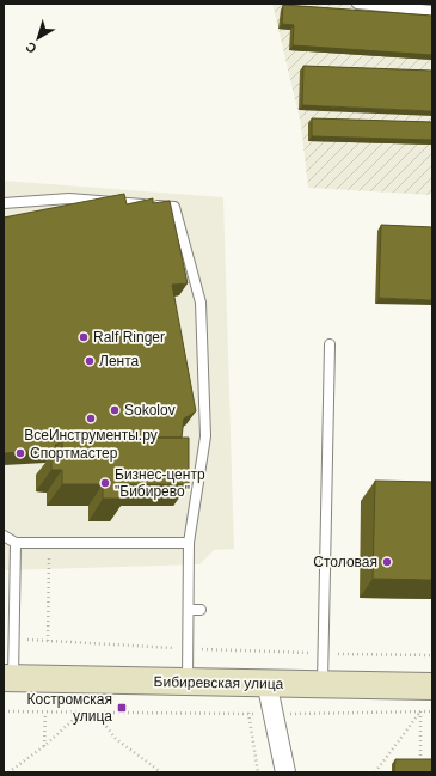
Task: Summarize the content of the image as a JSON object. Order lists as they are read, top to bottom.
{
  "streets": {
    "main road": ["Бибиревская улица"]
  },
  "places": {
    "other": [
      "Ralf Ringer",
      "Лента",
      "Sokolov",
      "ВсеИнструменты.ру",
      "Спортмастер",
      "Бизнес-центр \"Бибирево\"",
      "Столовая"
    ],
    "transit": ["Костромская улица"]
  },
  "north": "bottom left"
}
